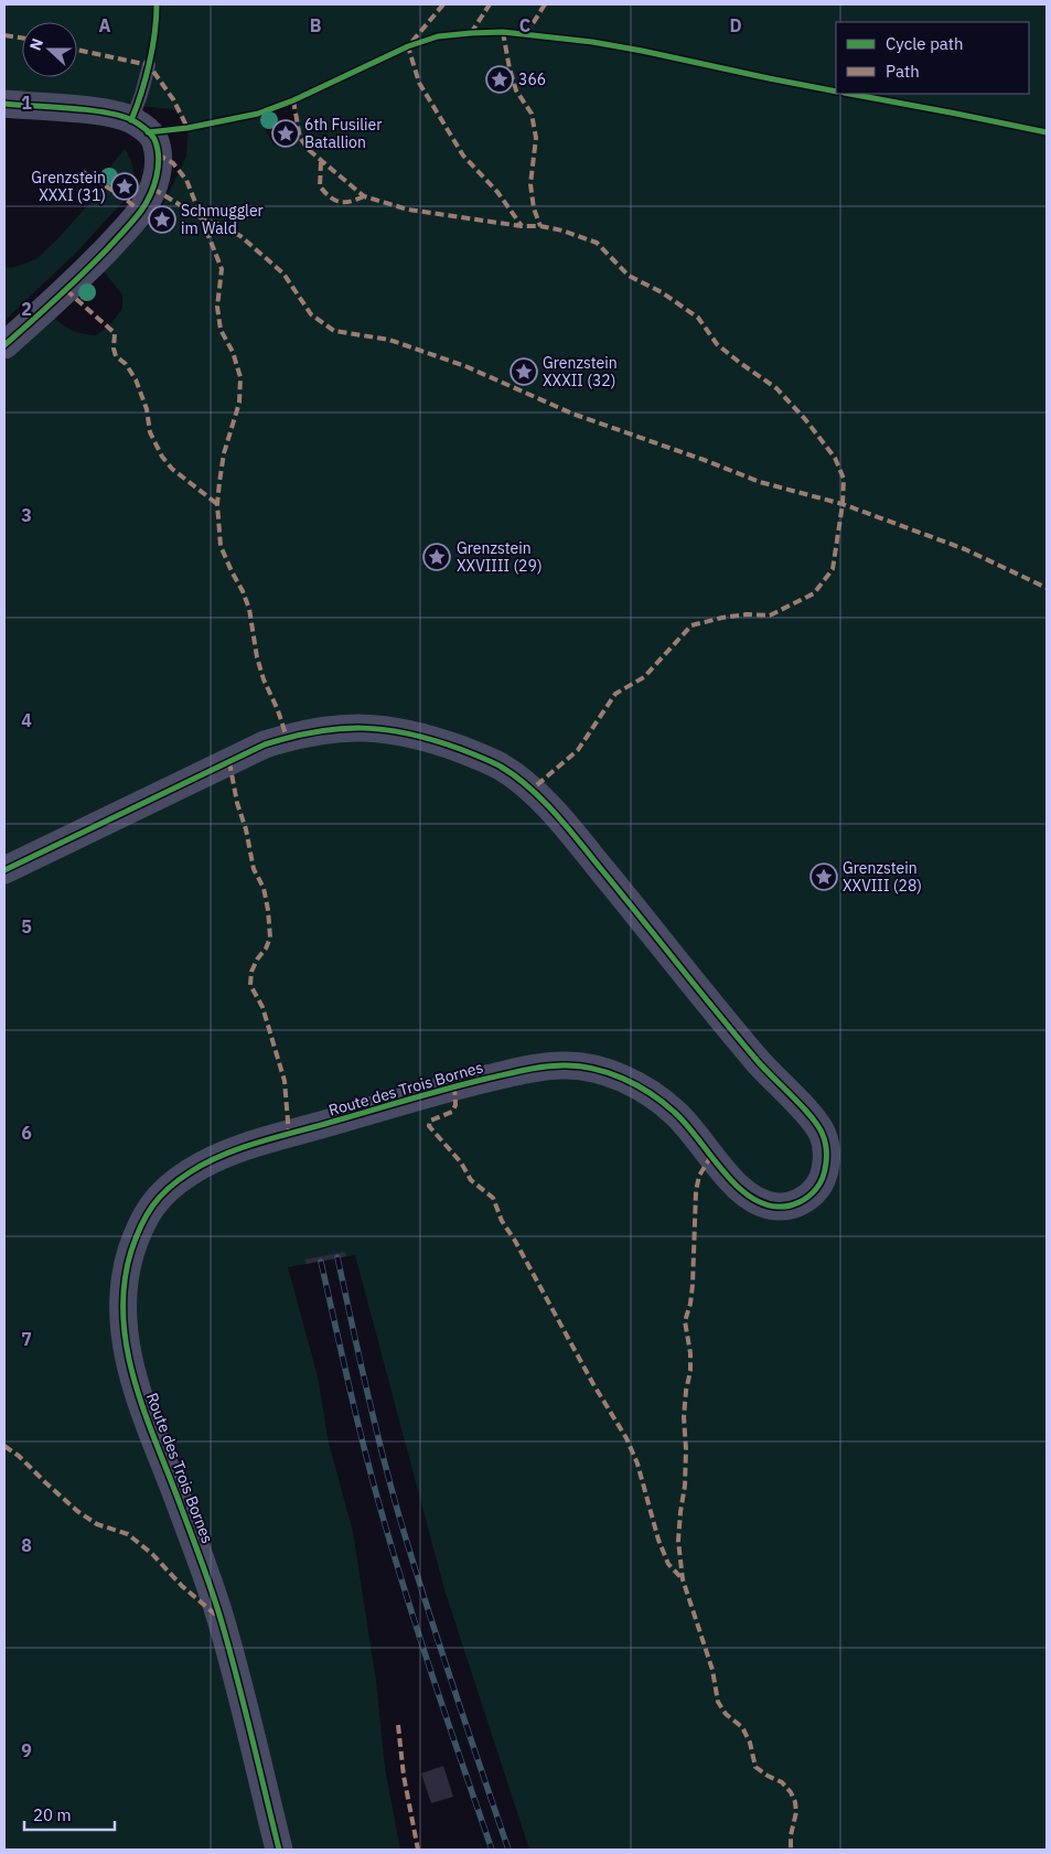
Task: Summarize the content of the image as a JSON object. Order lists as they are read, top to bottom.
{
  "streets": {
    "street": ["Route des Trois Bornes"]
  },
  "places": {
    "place": [
      "366",
      "6th Fusilier Batallion",
      "Grenzstein XXXI (31)",
      "Schmuggler im Wald",
      "Grenzstein XXXII (32)",
      "Grenzstein XXVIIII (29)",
      "Grenzstein XXVIII (28)"
    ]
  },
  "legend": ["Cycle path", "Path"],
  "scale_bar": "20 m",
  "north": "left",
  "grid": {
    "columns": [
      "A",
      "B",
      "C",
      "D"
    ],
    "rows": [
      "1",
      "2",
      "3",
      "4",
      "5",
      "6",
      "7",
      "8",
      "9"
    ]
  }
}
